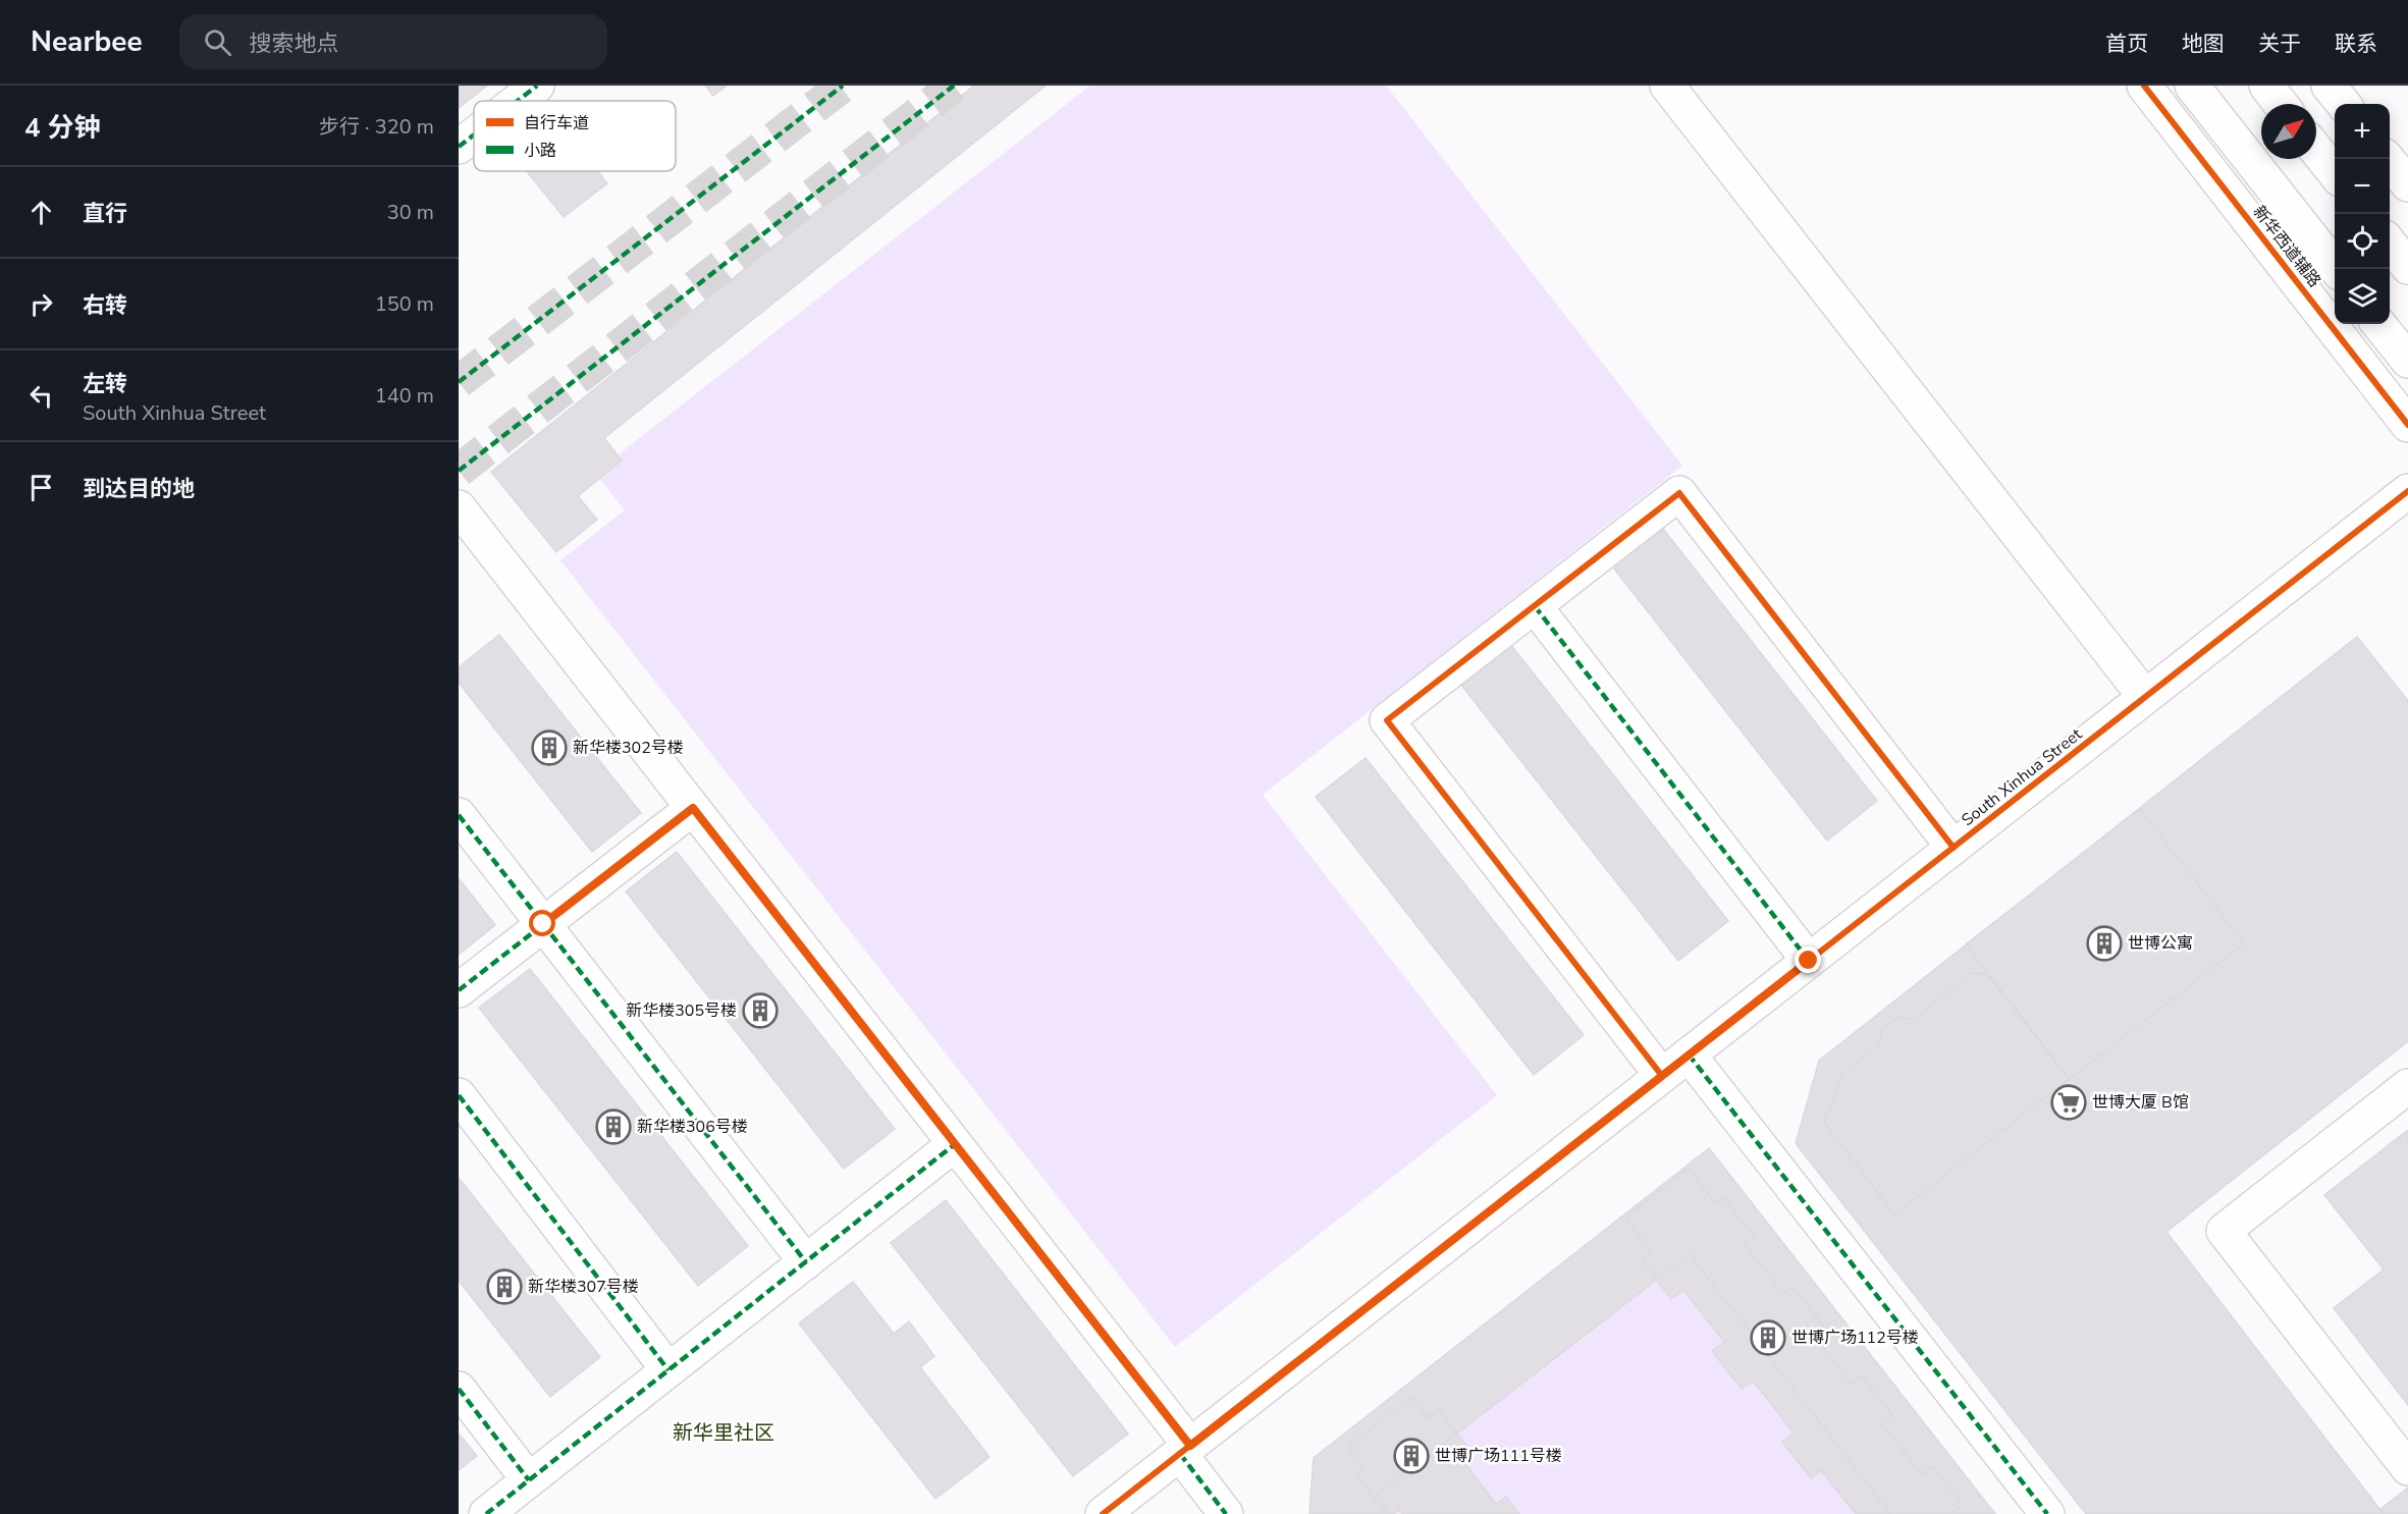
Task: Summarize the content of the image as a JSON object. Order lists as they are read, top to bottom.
{
  "streets": {
    "street": ["新华西道辅路", "South Xinhua Street"]
  },
  "districts": ["新华里社区"],
  "places": {
    "building": [
      "新华楼302号楼",
      "世博公寓",
      "新华楼305号楼",
      "新华楼306号楼",
      "新华楼307号楼",
      "世博广场112号楼",
      "世博广场111号楼"
    ],
    "supermarket": ["世博大厦 B馆"]
  },
  "legend": ["自行车道", "小路"],
  "north": "top right",
  "page": {
    "header": "Nearbee",
    "search": "搜索地点",
    "nav": [
      "首页",
      "地图",
      "关于",
      "联系"
    ],
    "heading": ["4 分钟", "步行 · 320 m"],
    "map_buttons": ["+", "−"],
    "list": [
      ["直行", "30 m"],
      ["右转", "150 m"],
      ["左转", "South Xinhua Street", "140 m"],
      "到达目的地"
    ]
  }
}
